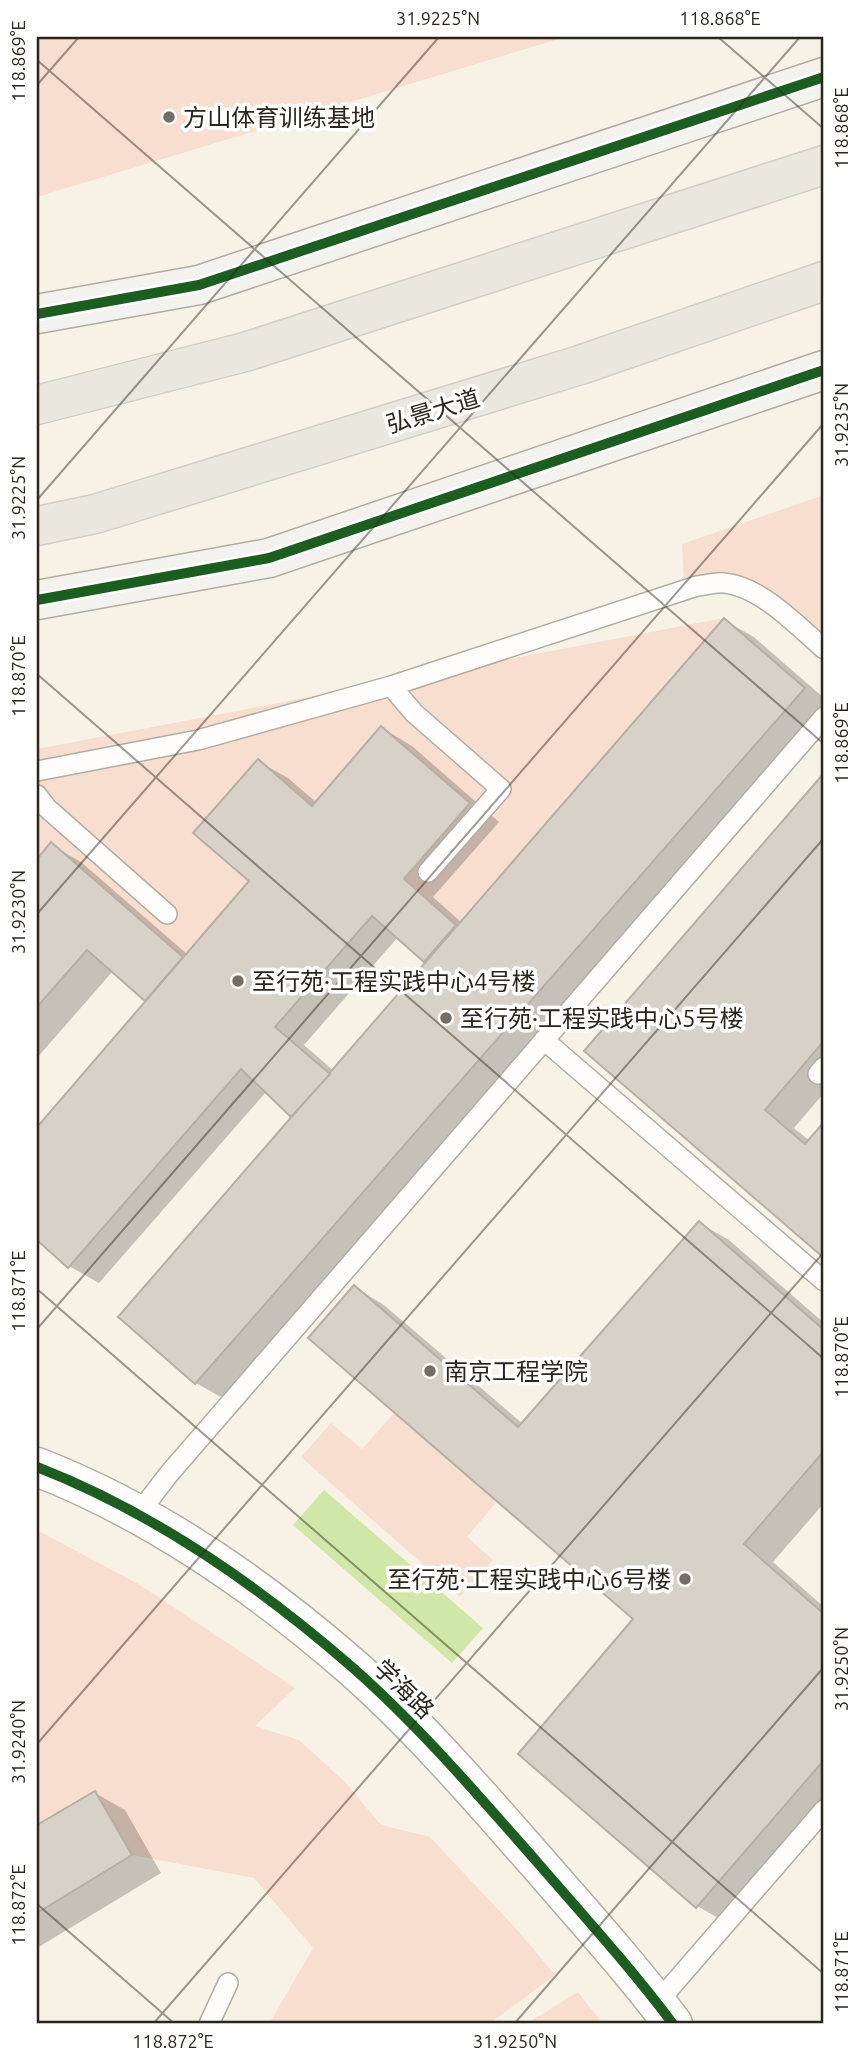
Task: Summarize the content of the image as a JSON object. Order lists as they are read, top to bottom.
{
  "streets": {
    "main road": ["弘景大道"],
    "street": ["学海路"]
  },
  "places": [
    "方山体育训练基地",
    "至行苑·工程实践中心4号楼",
    "至行苑·工程实践中心5号楼",
    "南京工程学院",
    "至行苑·工程实践中心6号楼"
  ],
  "coordinates": [
    "31.9225°N",
    "118.868°E",
    "118.869°E",
    "31.9235°N",
    "118.870°E",
    "31.9230°N",
    "118.871°E",
    "31.9250°N",
    "31.9240°N",
    "118.872°E"
  ]
}
